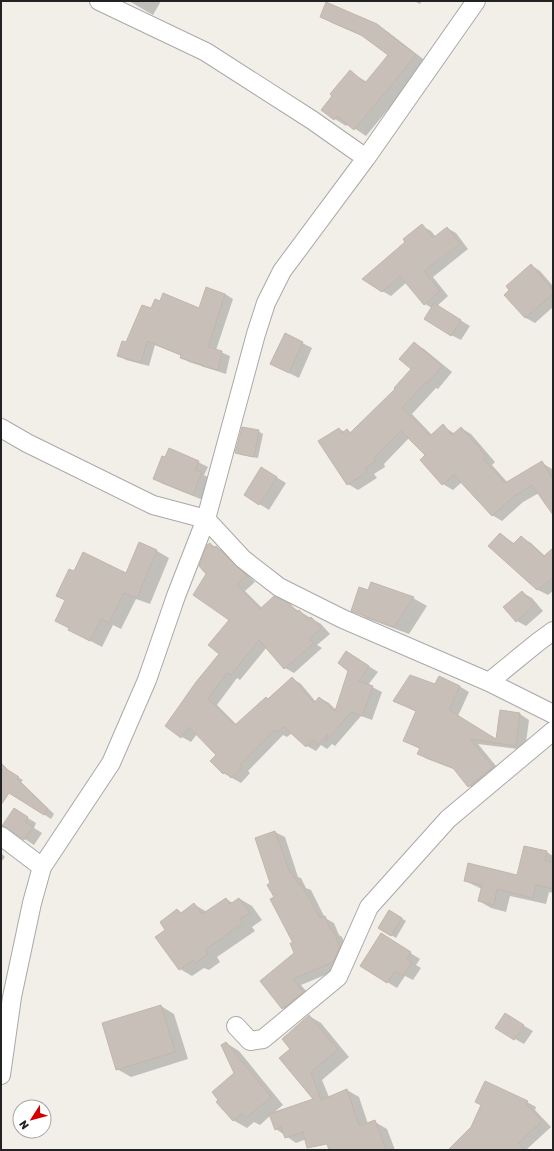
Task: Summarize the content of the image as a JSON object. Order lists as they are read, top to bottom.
{
  "north": "bottom left"
}
